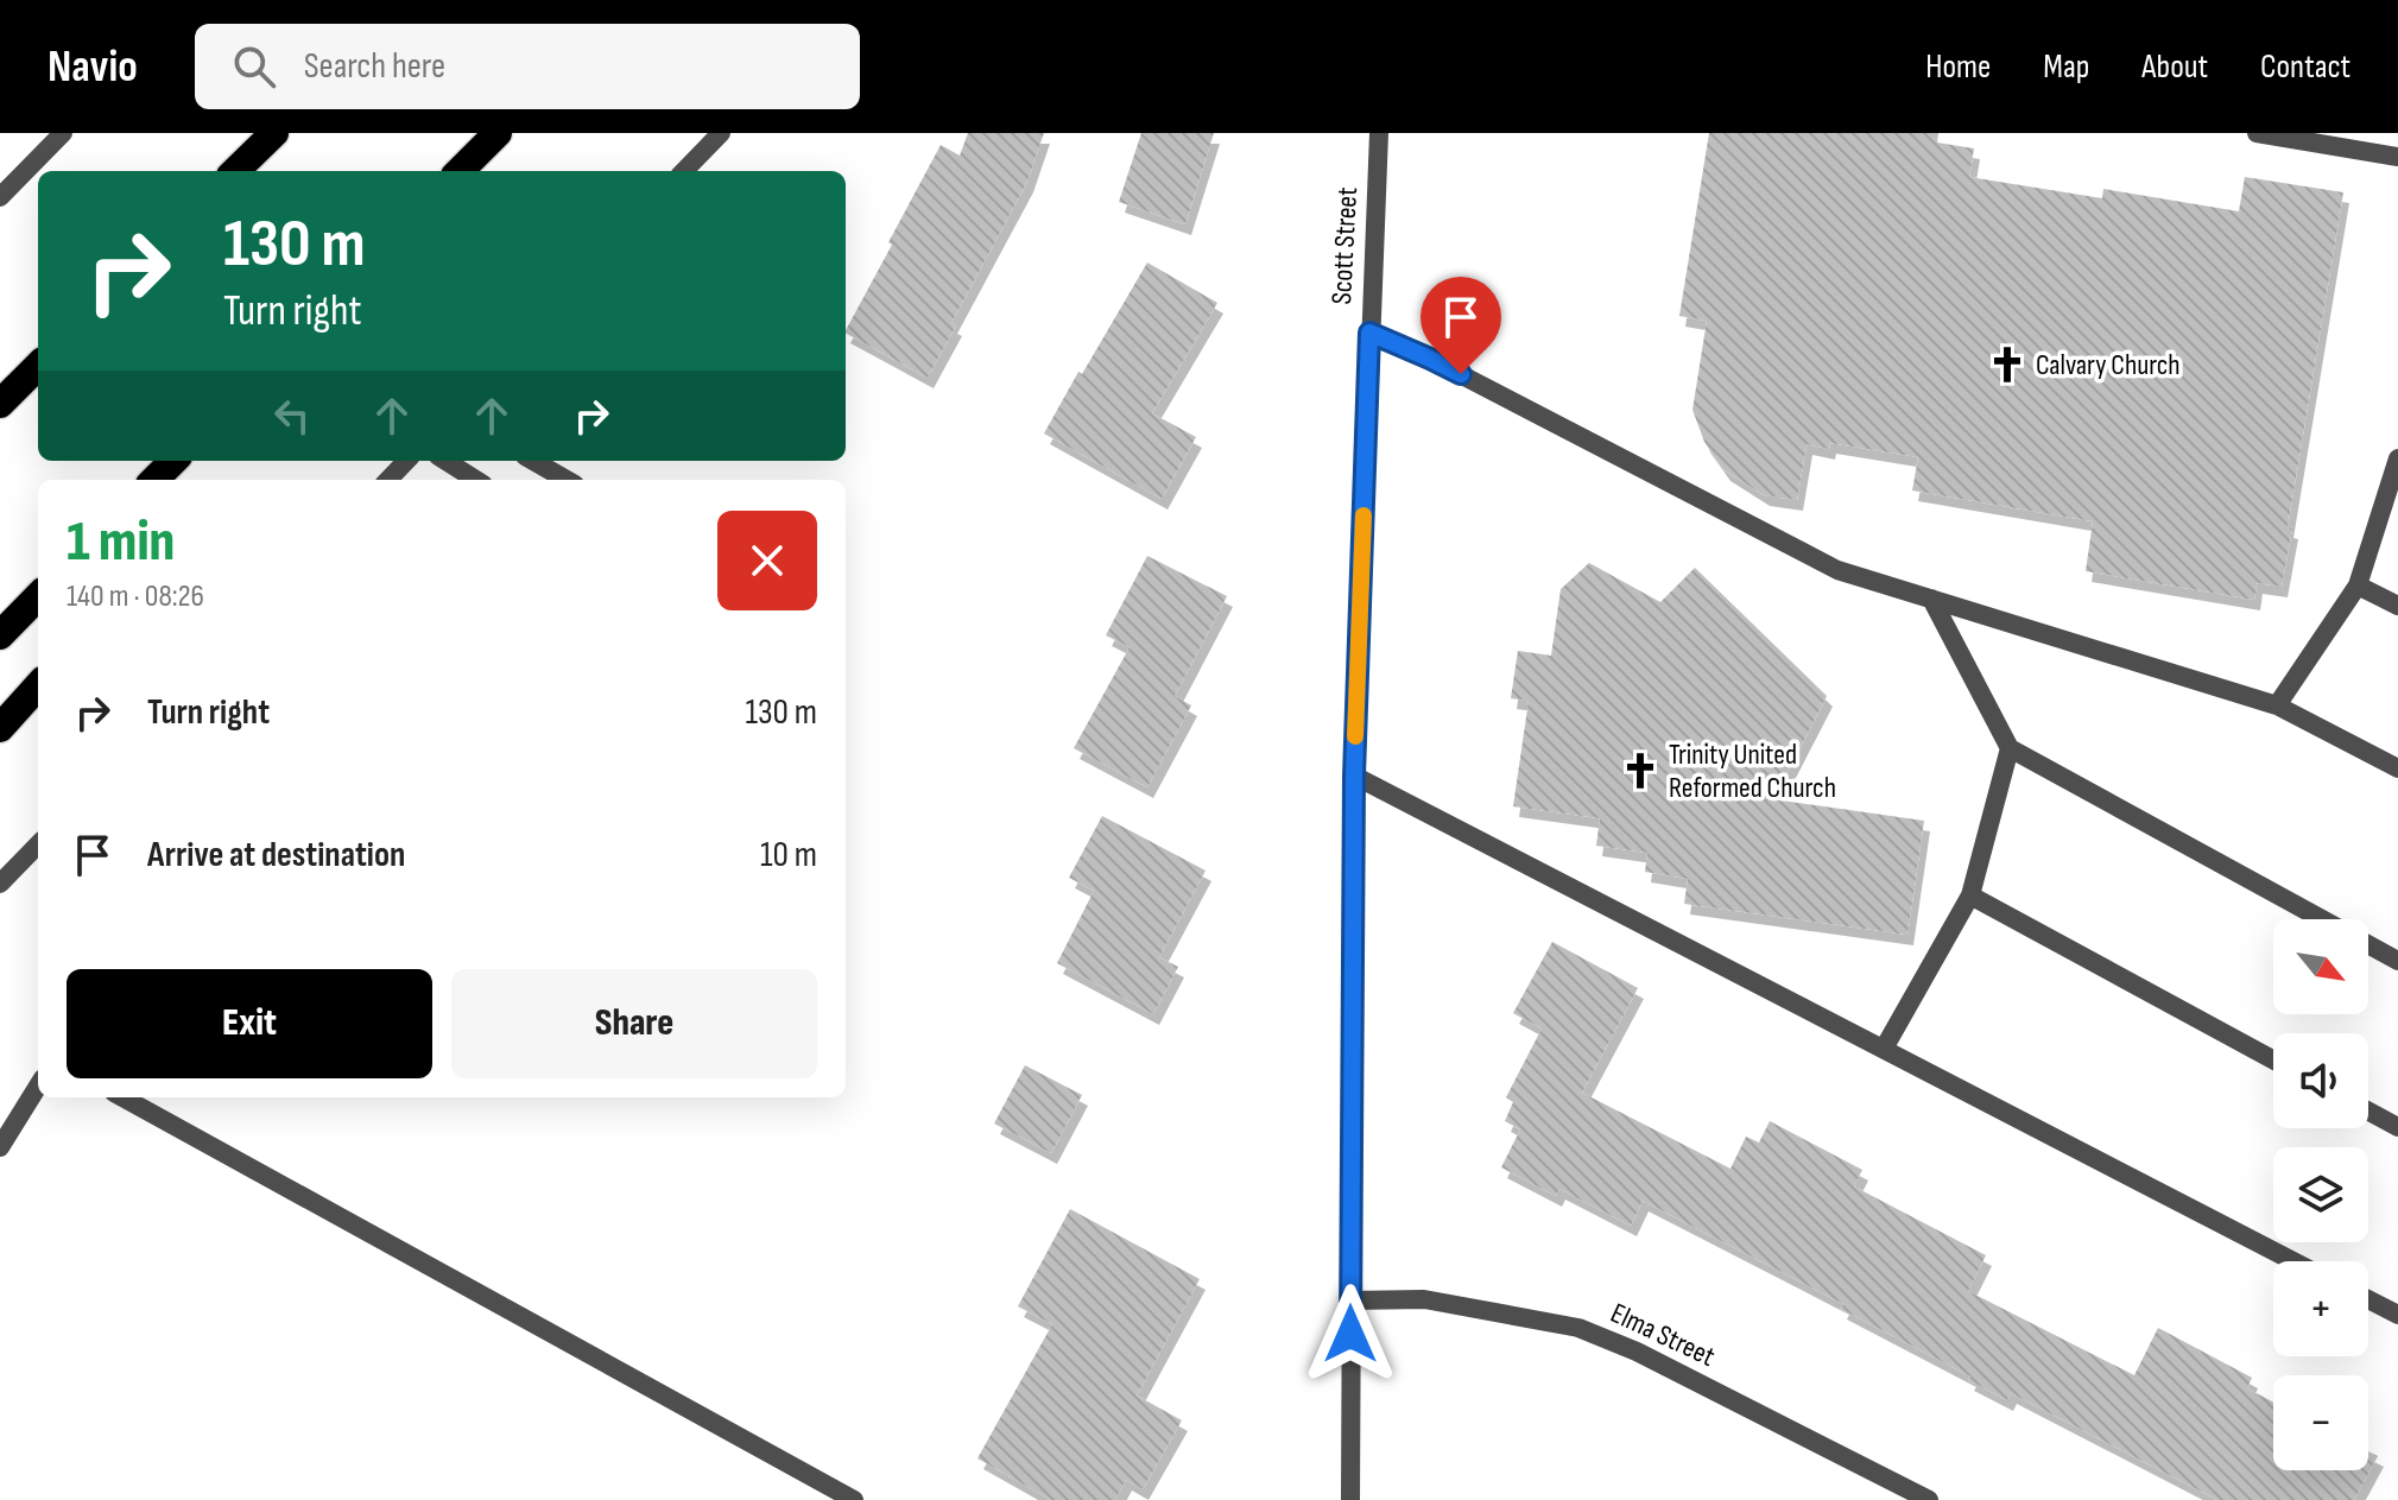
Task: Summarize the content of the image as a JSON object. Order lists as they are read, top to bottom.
{
  "streets": {
    "street": ["Scott Street", "Elma Street"]
  },
  "crossings": [
    ["Scott Street", "Elma Street"]
  ],
  "places": {
    "church": ["Calvary Church", "Trinity United Reformed Church"]
  },
  "north": "bottom right",
  "page": {
    "header": "Navio",
    "search": "Search here",
    "nav": [
      "Home",
      "Map",
      "About",
      "Contact"
    ],
    "turn": ["130 m", "Turn right"],
    "heading": ["1 min", "140 m · 08:26"],
    "list": [
      {
        "name": "Turn right",
        "value": "130 m"
      },
      {
        "name": "Arrive at destination",
        "value": "10 m"
      }
    ],
    "map_buttons": ["+", "−"],
    "buttons": ["Exit", "Share"]
  }
}
